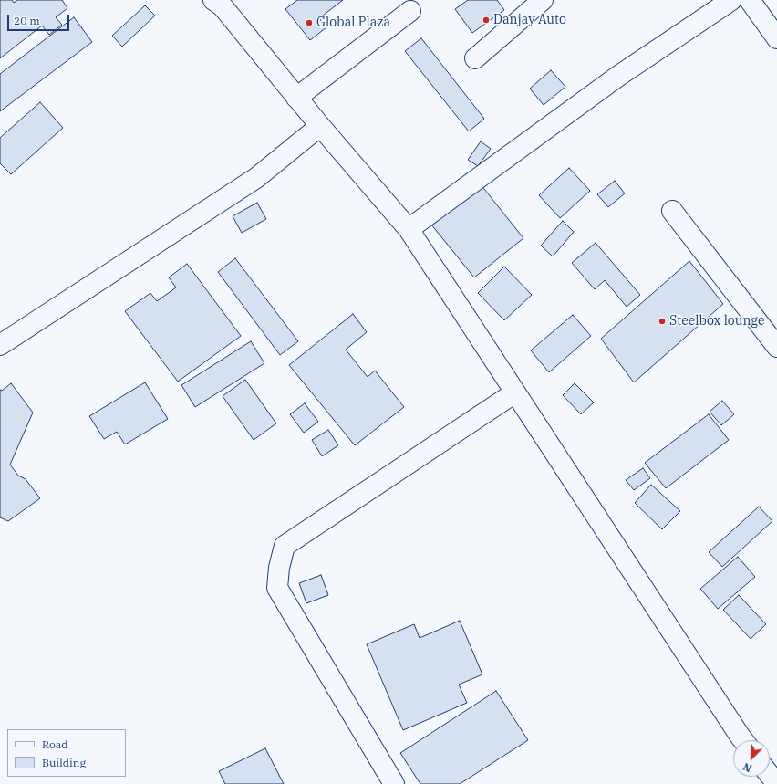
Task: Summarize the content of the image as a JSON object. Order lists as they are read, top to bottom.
{
  "places": ["Danjay Auto", "Global Plaza", "Steelbox lounge"],
  "legend": ["Road", "Building"],
  "scale_bar": "20 m",
  "north": "bottom left"
}
